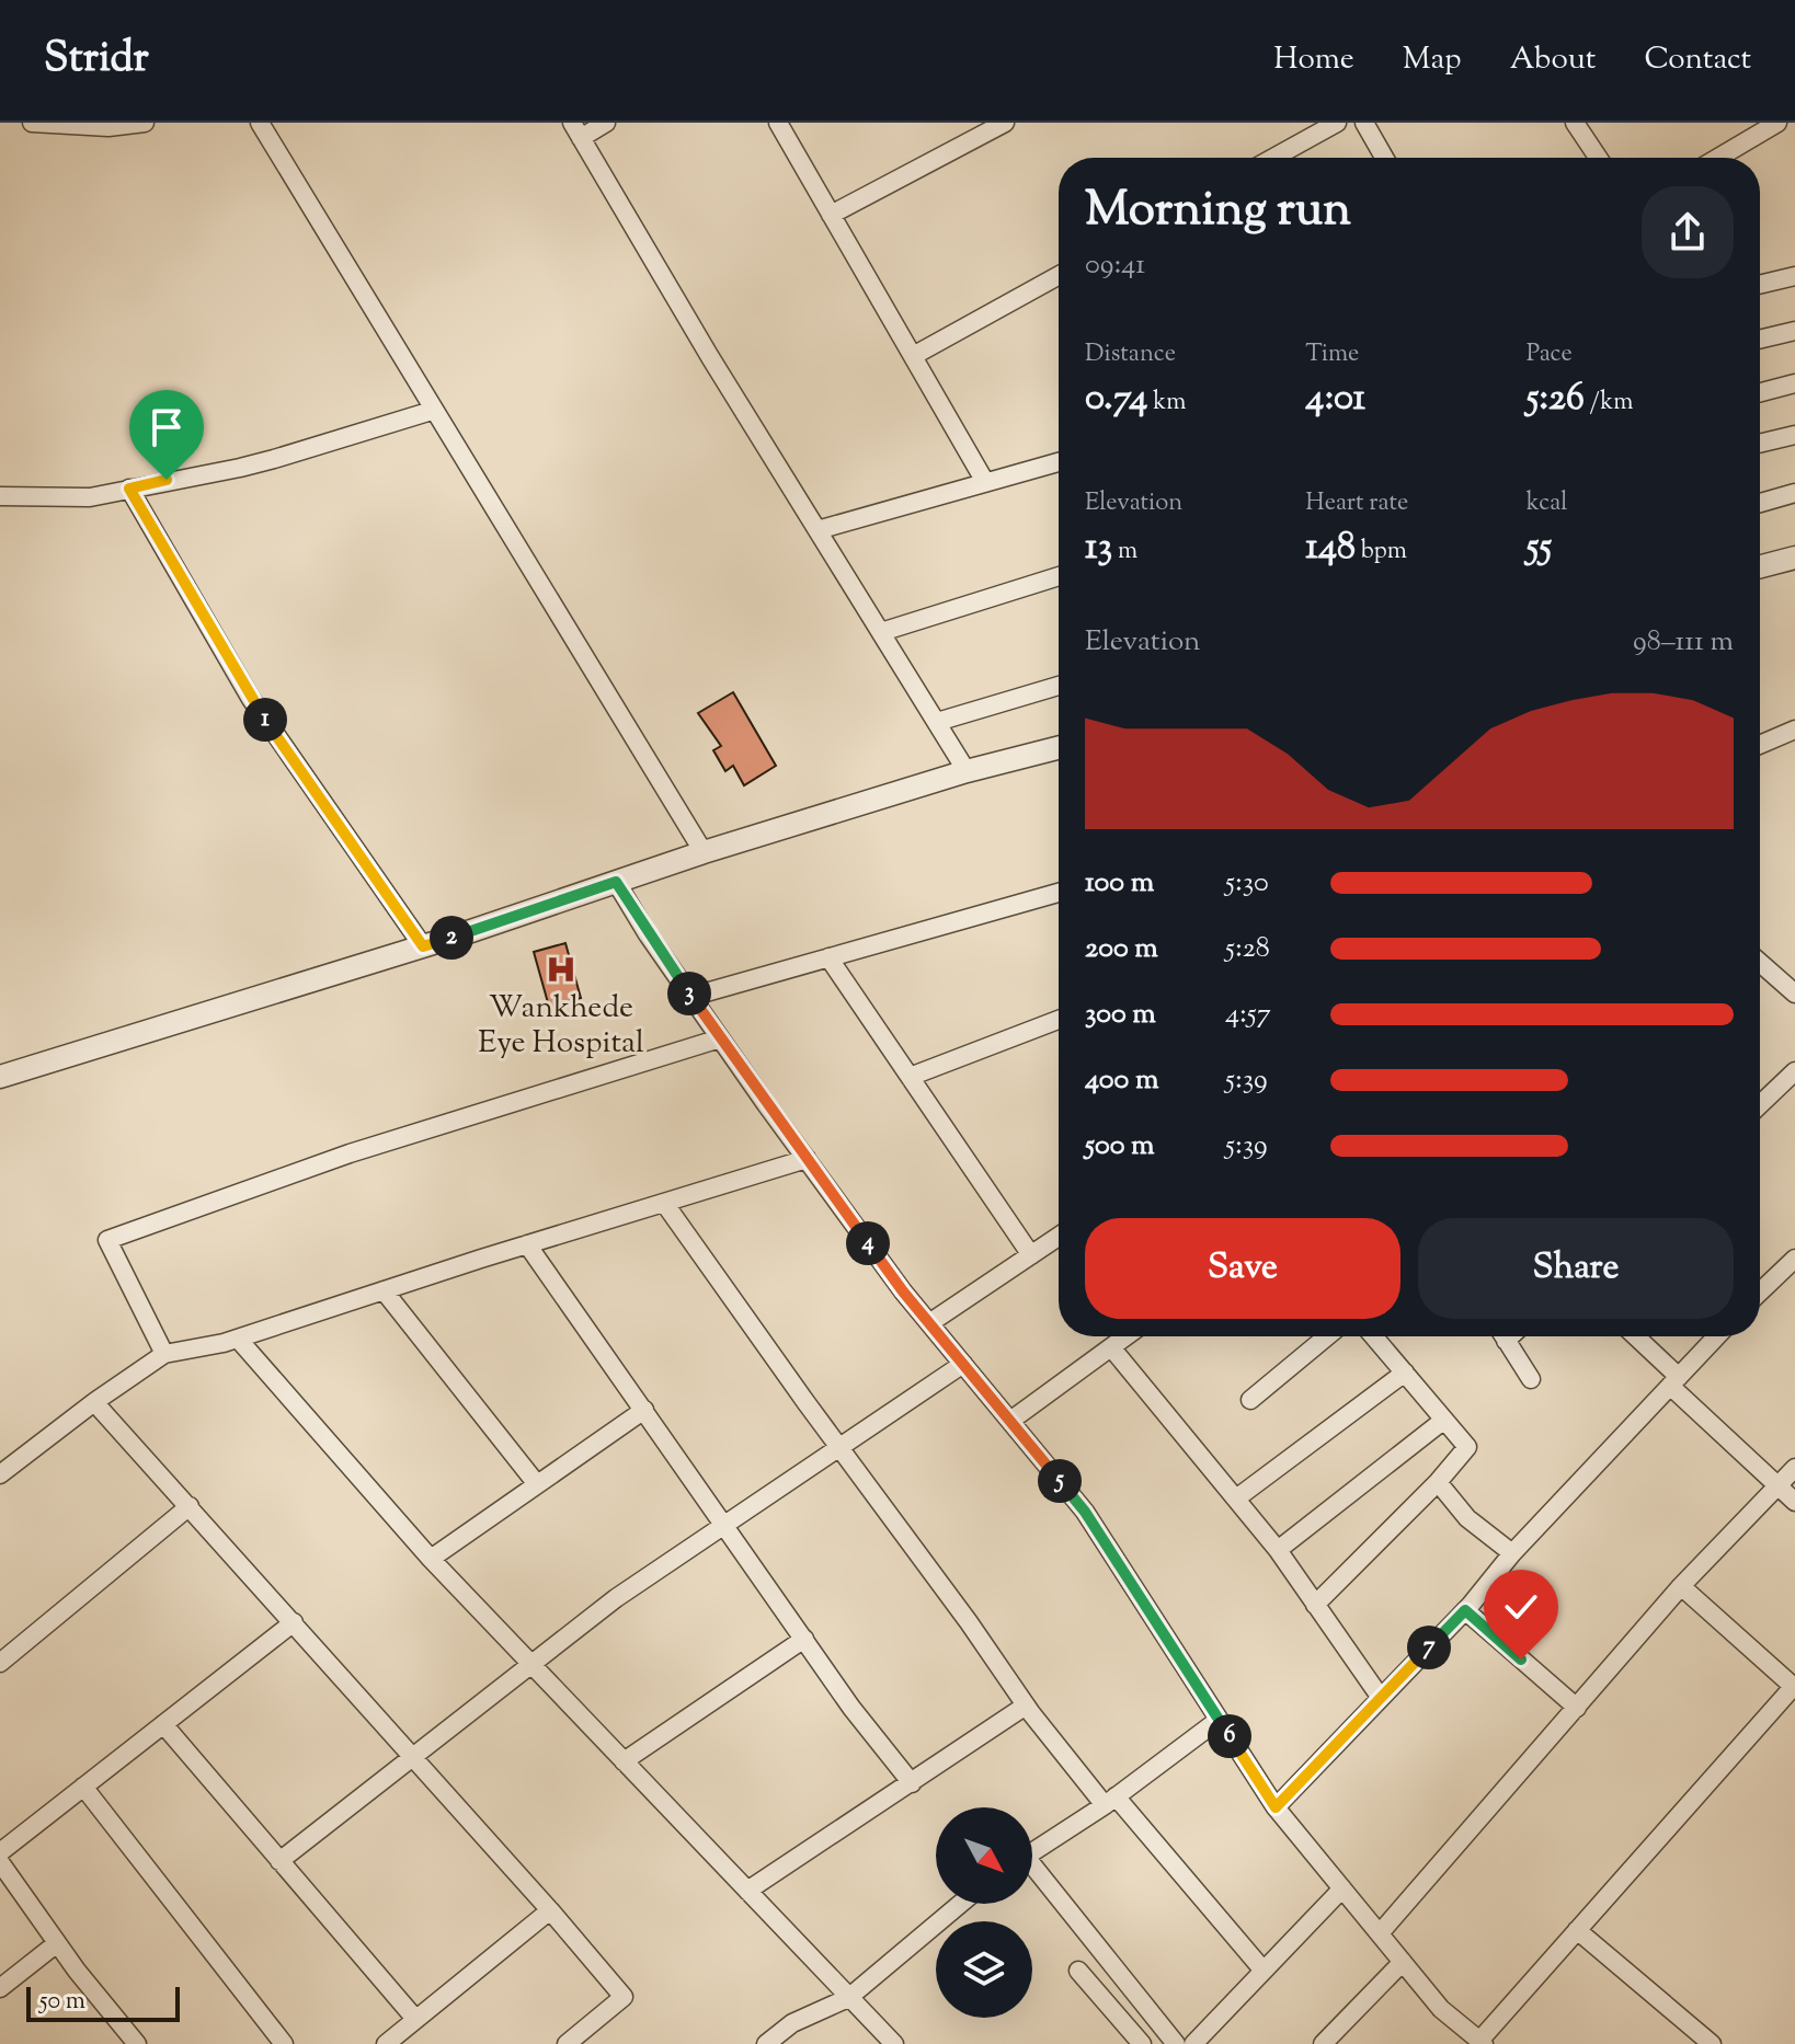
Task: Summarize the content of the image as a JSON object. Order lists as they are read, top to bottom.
{
  "places": {
    "hospital": ["Wankhede Eye Hospital"]
  },
  "scale_bar": "50 m",
  "north": "bottom right",
  "page": {
    "header": "Stridr",
    "nav": [
      "Home",
      "Map",
      "About",
      "Contact"
    ],
    "heading": ["Morning run", "09:41"],
    "stats": [
      ["Distance", "0.74 km"],
      ["Time", "4:01"],
      ["Pace", "5:26 /km"],
      ["Elevation", "13 m"],
      ["Heart rate", "148 bpm"],
      ["kcal", "55"]
    ],
    "chart": ["Elevation", "98–111 m"],
    "pins": [
      "1",
      "2",
      "3",
      "4",
      "5",
      "7",
      "6"
    ],
    "list": [
      {
        "name": "100 m",
        "note": "5:30"
      },
      {
        "name": "200 m",
        "note": "5:28"
      },
      {
        "name": "300 m",
        "note": "4:57"
      },
      {
        "name": "400 m",
        "note": "5:39"
      },
      {
        "name": "500 m",
        "note": "5:39"
      }
    ],
    "buttons": ["Save", "Share"],
    "scale": "50 m"
  }
}
